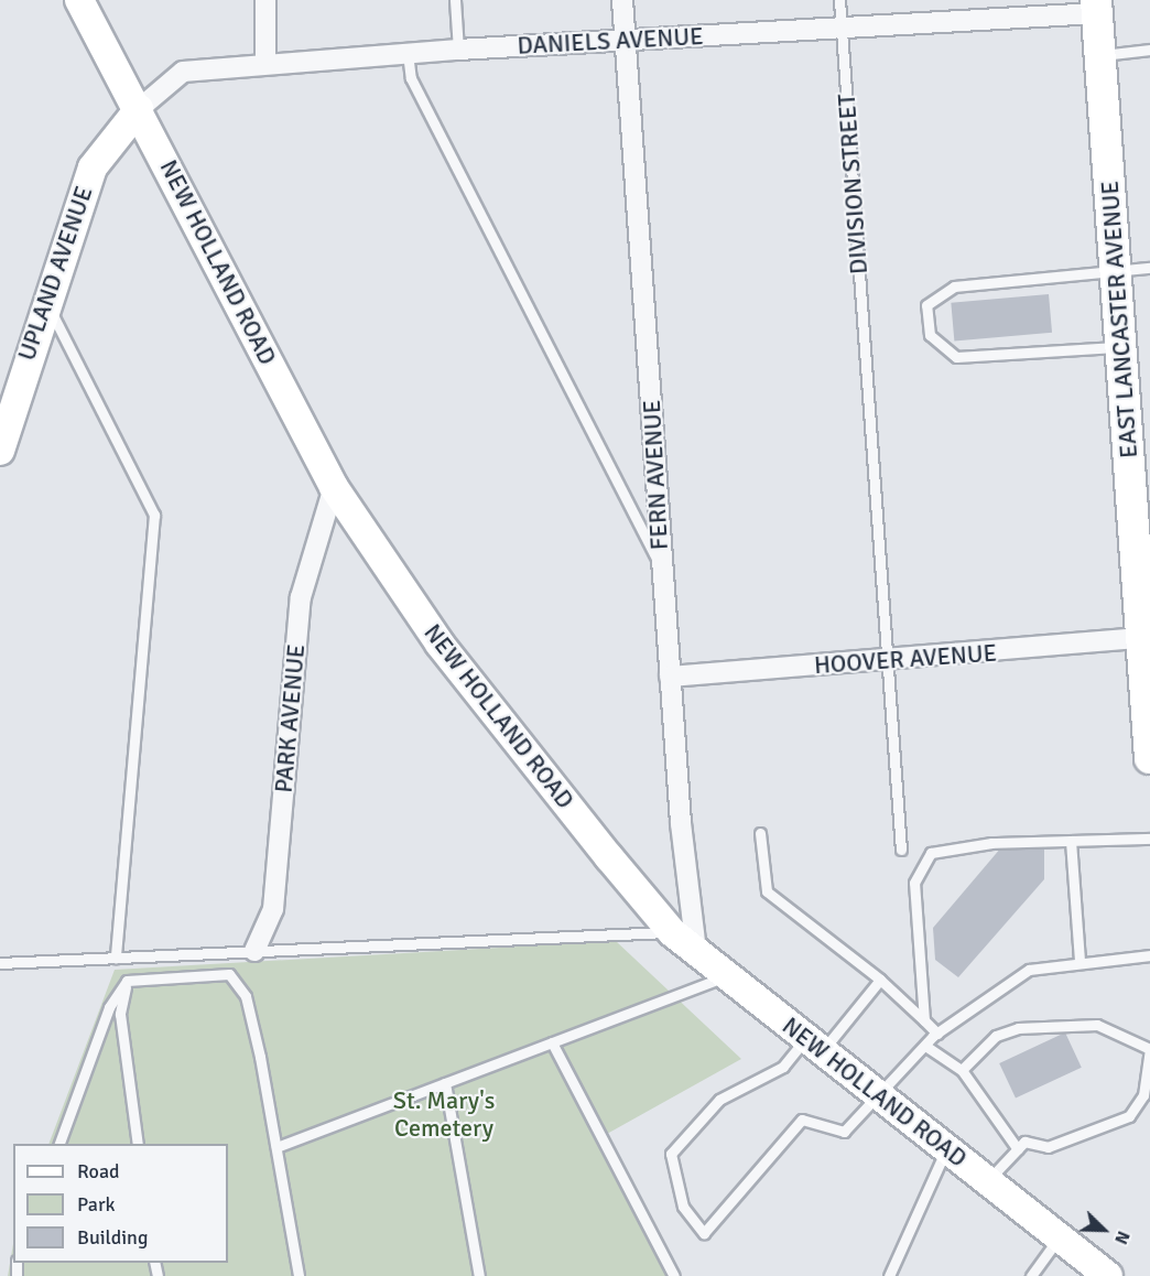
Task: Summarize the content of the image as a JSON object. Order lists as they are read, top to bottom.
{
  "streets": {
    "main road": ["NEW HOLLAND ROAD", "UPLAND AVENUE", "EAST LANCASTER AVENUE"],
    "street": [
      "DANIELS AVENUE",
      "FERN AVENUE",
      "HOOVER AVENUE",
      "PARK AVENUE"
    ],
    "lane": ["DIVISION STREET"]
  },
  "crossings": [
    ["DANIELS AVENUE", "DIVISION STREET"],
    ["DANIELS AVENUE", "NEW HOLLAND ROAD"],
    ["DANIELS AVENUE", "UPLAND AVENUE"],
    ["DANIELS AVENUE", "EAST LANCASTER AVENUE"],
    ["DANIELS AVENUE", "FERN AVENUE"],
    ["DIVISION STREET", "HOOVER AVENUE"],
    ["NEW HOLLAND ROAD", "UPLAND AVENUE"],
    ["NEW HOLLAND ROAD", "FERN AVENUE"],
    ["NEW HOLLAND ROAD", "PARK AVENUE"],
    ["EAST LANCASTER AVENUE", "HOOVER AVENUE"],
    ["FERN AVENUE", "HOOVER AVENUE"]
  ],
  "parks": ["St. Mary's Cemetery"],
  "legend": ["Road", "Park", "Building"],
  "north": "bottom right"
}
